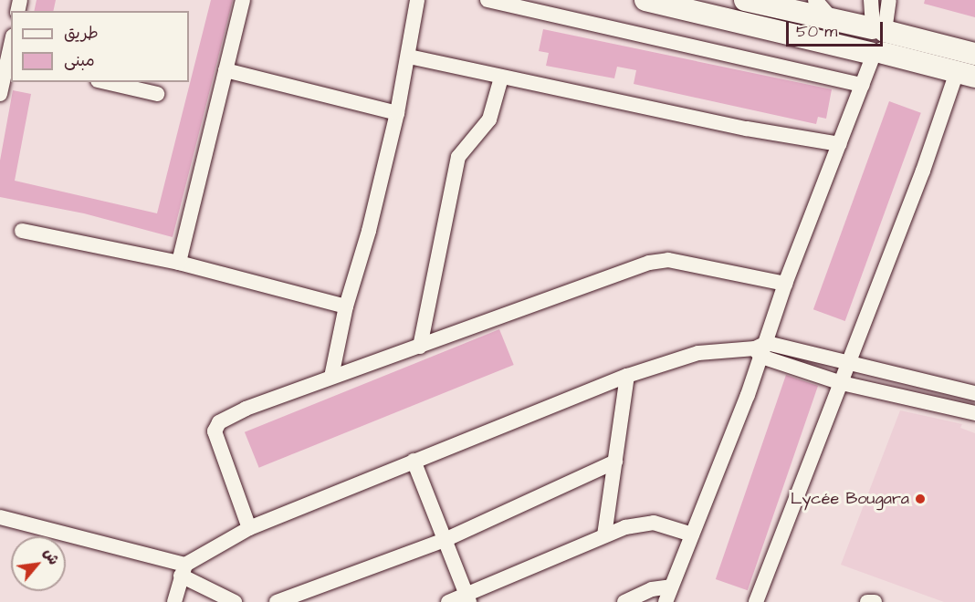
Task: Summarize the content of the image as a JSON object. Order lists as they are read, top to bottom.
{
  "places": ["Lycée Bougara"],
  "legend": ["طريق", "مبنى"],
  "scale_bar": "50 m",
  "north": "top right"
}
